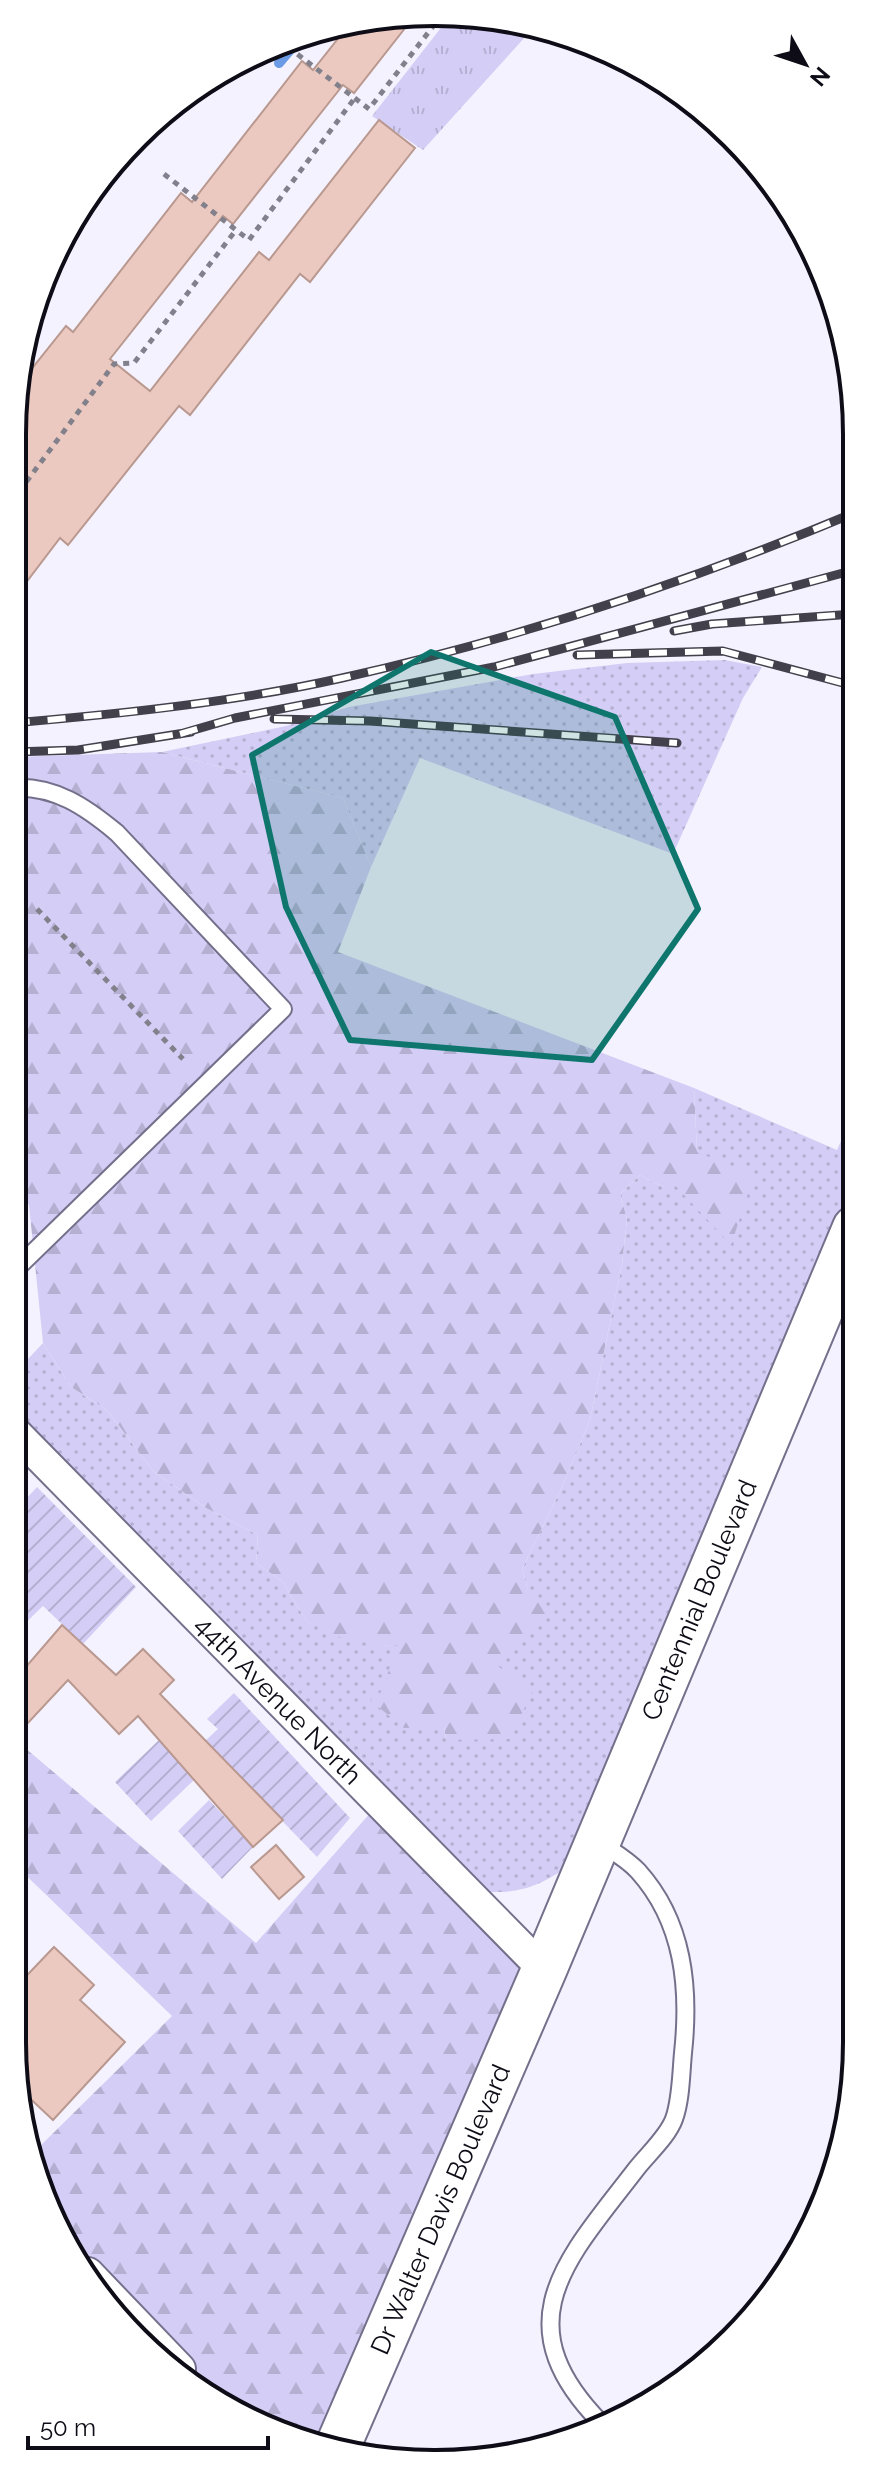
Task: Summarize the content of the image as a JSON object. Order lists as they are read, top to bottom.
{
  "streets": {
    "main road": ["Centennial Boulevard", "Dr Walter Davis Boulevard"],
    "street": ["44th Avenue North"]
  },
  "crossings": [
    ["Centennial Boulevard", "44th Avenue North"],
    ["Centennial Boulevard", "Dr Walter Davis Boulevard"],
    ["44th Avenue North", "Dr Walter Davis Boulevard"]
  ],
  "scale_bar": "50 m",
  "north": "bottom right"
}
